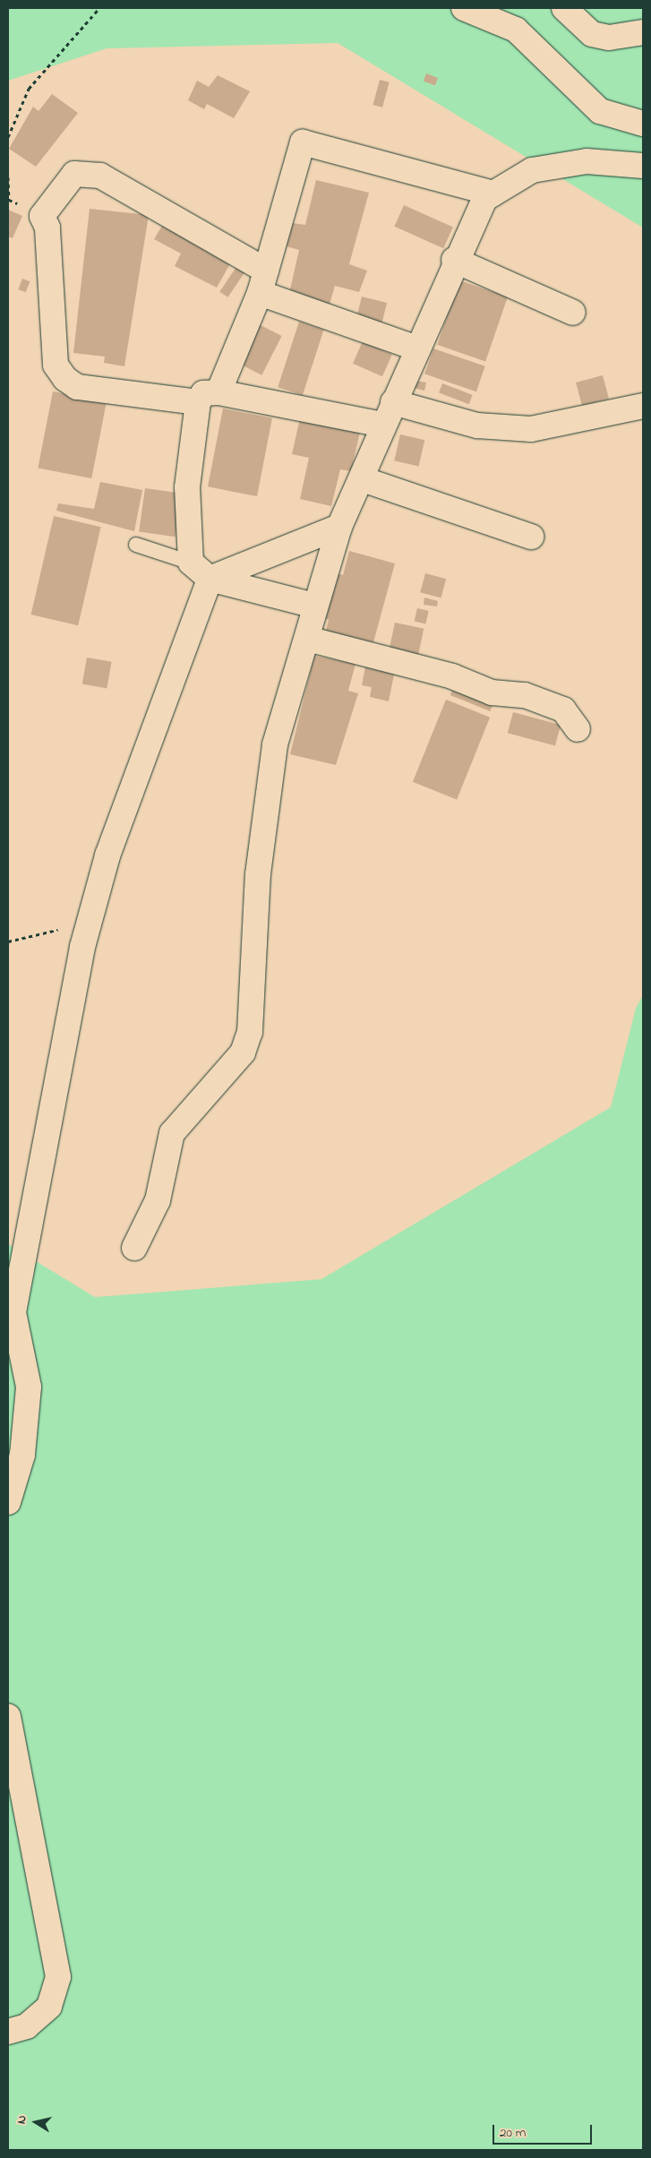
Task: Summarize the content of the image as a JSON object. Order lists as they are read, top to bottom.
{
  "scale_bar": "20 m",
  "north": "left"
}
